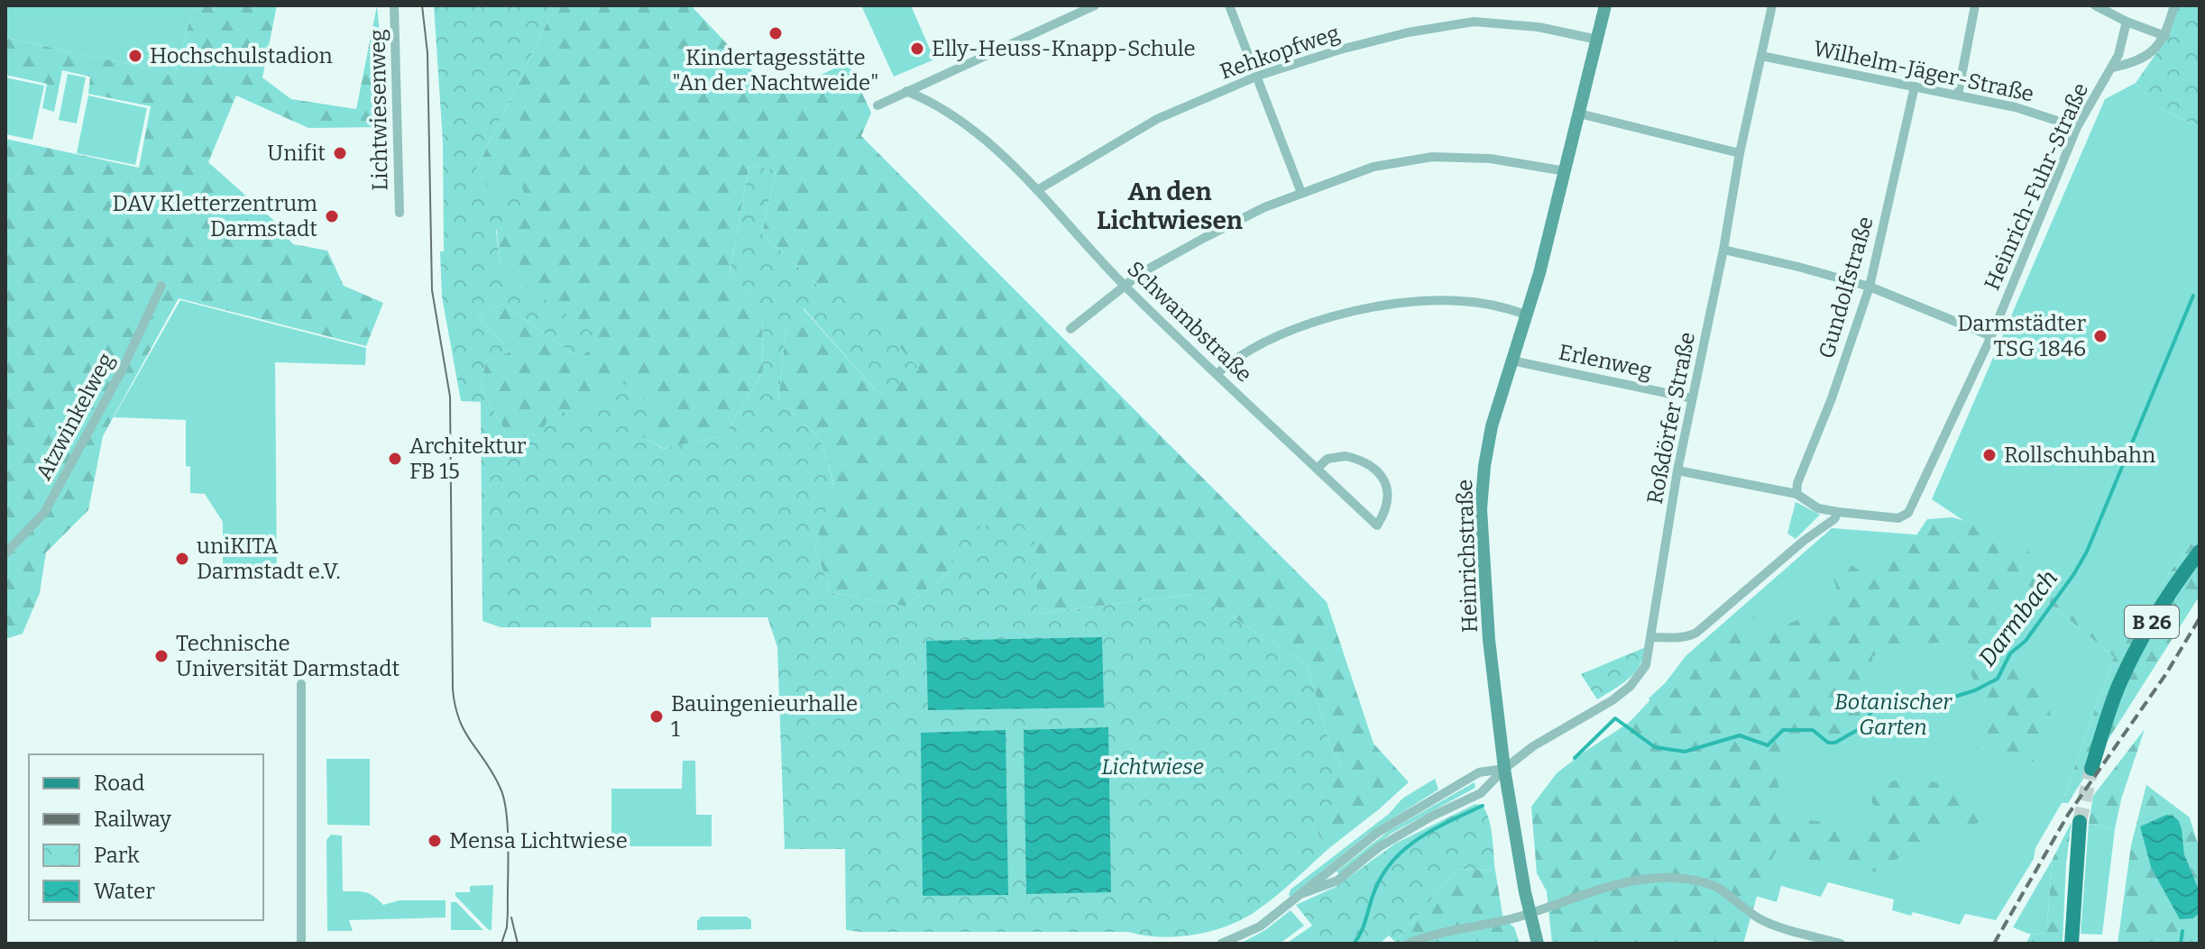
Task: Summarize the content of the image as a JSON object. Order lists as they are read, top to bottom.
{
  "streets": {
    "main road": ["Heinrichstraße", "B 26"],
    "street": [
      "Rehkopfweg",
      "Wilhelm-Jäger-Straße",
      "Lichtwiesenweg",
      "Heinrich-Fuhr-Straße",
      "Gundolfstraße",
      "Schwambstraße",
      "Erlenweg",
      "Atzwinkelweg",
      "Roßdörfer Straße"
    ]
  },
  "crossings": [
    ["Rehkopfweg", "Schwambstraße"],
    ["Rehkopfweg", "Heinrichstraße"],
    ["Wilhelm-Jäger-Straße", "Heinrich-Fuhr-Straße"],
    ["Wilhelm-Jäger-Straße", "Gundolfstraße"],
    ["Wilhelm-Jäger-Straße", "Roßdörfer Straße"],
    ["Erlenweg", "Roßdörfer Straße"],
    ["Erlenweg", "Heinrichstraße"],
    ["Roßdörfer Straße", "Heinrichstraße"]
  ],
  "districts": ["An den Lichtwiesen"],
  "water": ["Darmbach"],
  "parks": ["Botanischer Garten", "Lichtwiese"],
  "places": [
    "Kindertagesstätte \"An der Nachtweide\"",
    "Elly-Heuss-Knapp-Schule",
    "Hochschulstadion",
    "Unifit",
    "DAV Kletterzentrum Darmstadt",
    "Darmstädter TSG 1846",
    "Rollschuhbahn",
    "Architektur FB 15",
    "uniKITA Darmstadt e.V.",
    "Technische Universität Darmstadt",
    "Bauingenieurhalle 1",
    "Mensa Lichtwiese"
  ],
  "legend": [
    "Road",
    "Railway",
    "Park",
    "Water"
  ]
}
